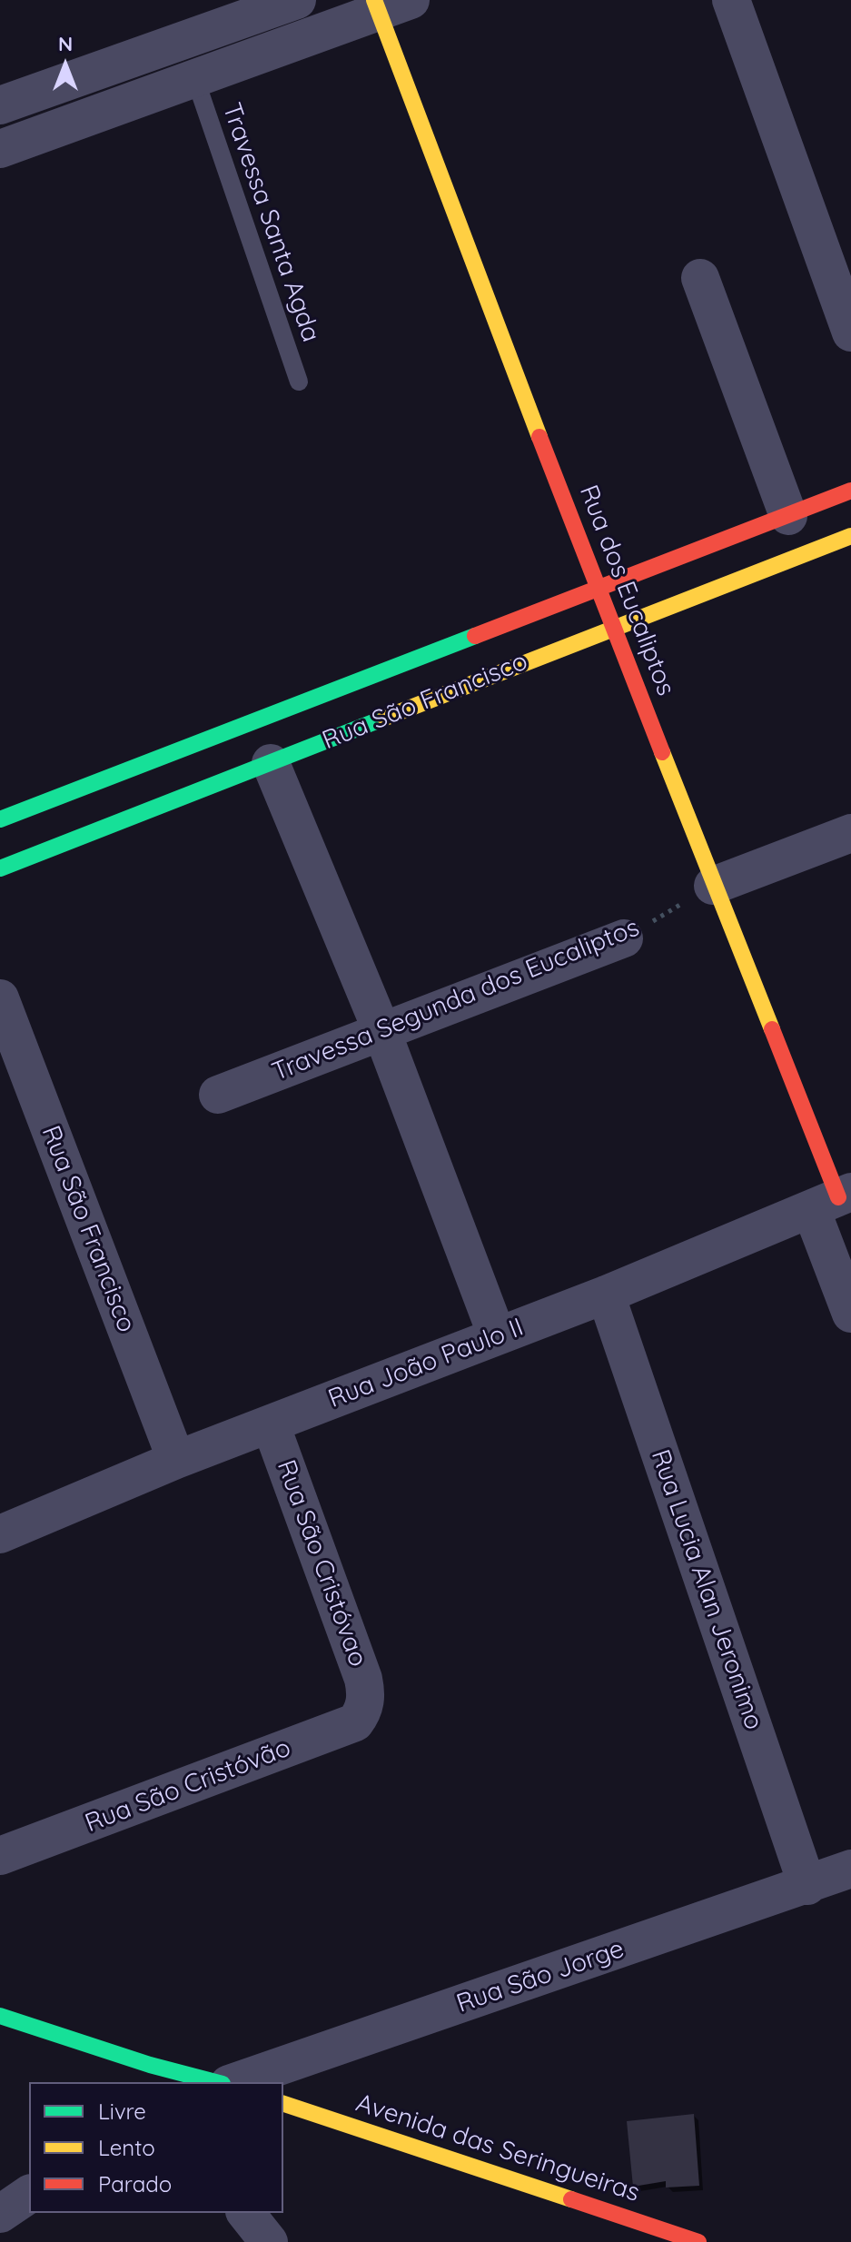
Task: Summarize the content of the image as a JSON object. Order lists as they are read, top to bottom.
{
  "streets": {
    "street": [
      "Rua dos Eucaliptos",
      "Rua São Francisco",
      "Travessa Segunda dos Eucaliptos",
      "Rua João Paulo II",
      "Rua São Cristóvao",
      "Rua Lucia Alan Jeronimo",
      "Rua São Cristóvão",
      "Rua São Jorge",
      "Avenida das Seringueiras"
    ],
    "lane": ["Travessa Santa Agda"]
  },
  "crossings": [
    ["Rua dos Eucaliptos", "Rua São Francisco"],
    ["Rua dos Eucaliptos", "Travessa Segunda dos Eucaliptos"],
    ["Rua dos Eucaliptos", "Rua João Paulo II"],
    ["Rua São Francisco", "Rua João Paulo II"],
    ["Rua João Paulo II", "Rua São Cristóvao"],
    ["Rua João Paulo II", "Rua Lucia Alan Jeronimo"],
    ["Rua São Cristóvao", "Rua São Cristóvão"],
    ["Rua Lucia Alan Jeronimo", "Rua São Jorge"]
  ],
  "legend": ["Livre", "Lento", "Parado"],
  "north": "top"
}
